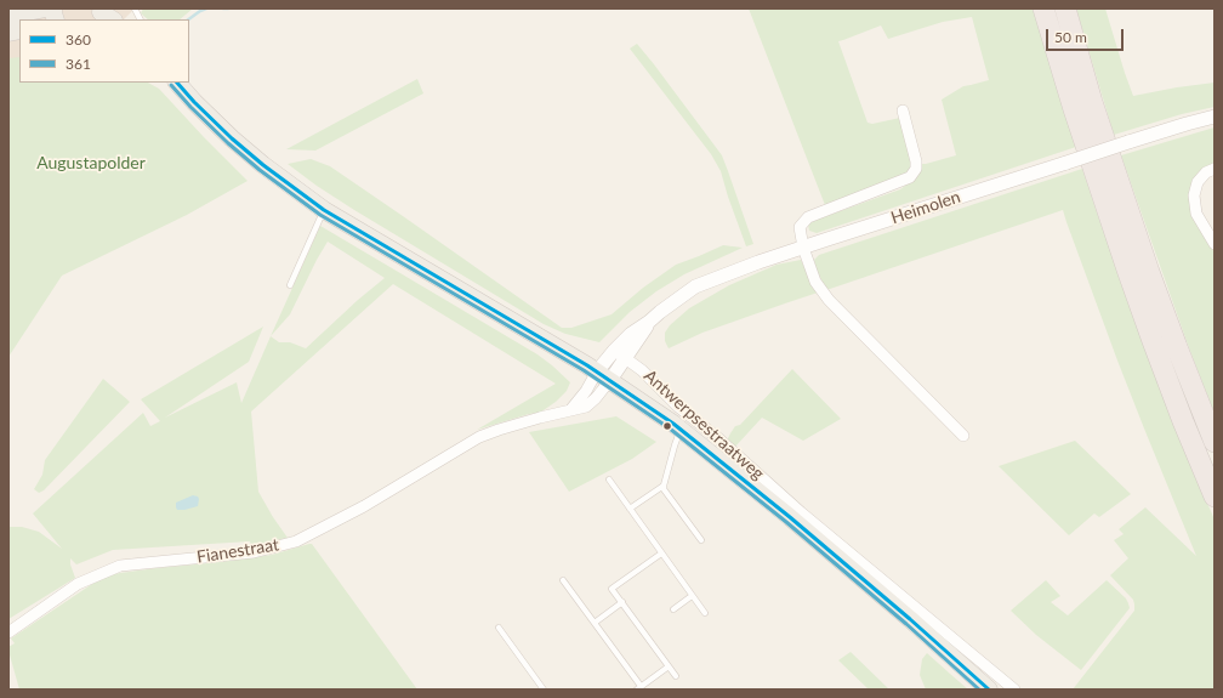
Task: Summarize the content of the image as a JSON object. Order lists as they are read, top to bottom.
{
  "streets": {
    "main road": ["Antwerpsestraatweg"],
    "street": ["Heimolen", "Fianestraat"]
  },
  "crossings": [
    ["Heimolen", "Antwerpsestraatweg"],
    ["Heimolen", "Fianestraat"],
    ["Antwerpsestraatweg", "Fianestraat"]
  ],
  "parks": ["Augustapolder"],
  "lines": ["transit line 360", "transit line 361"],
  "legend": ["360", "361"],
  "scale_bar": "50 m"
}
